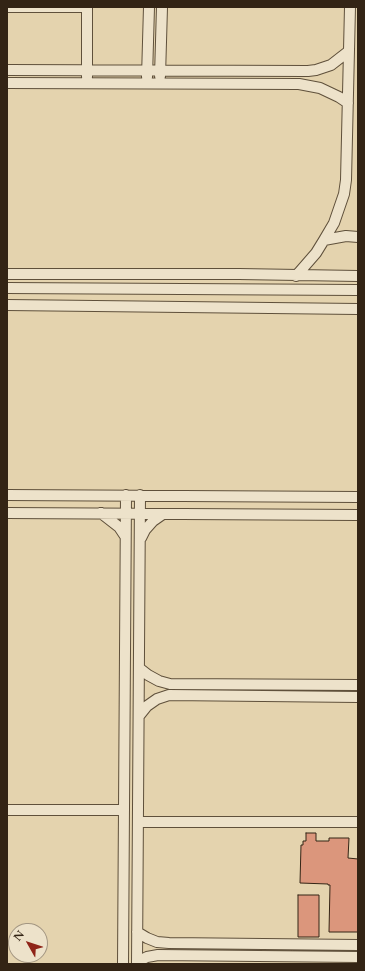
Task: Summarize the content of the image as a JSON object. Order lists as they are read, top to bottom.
{
  "north": "top left"
}
